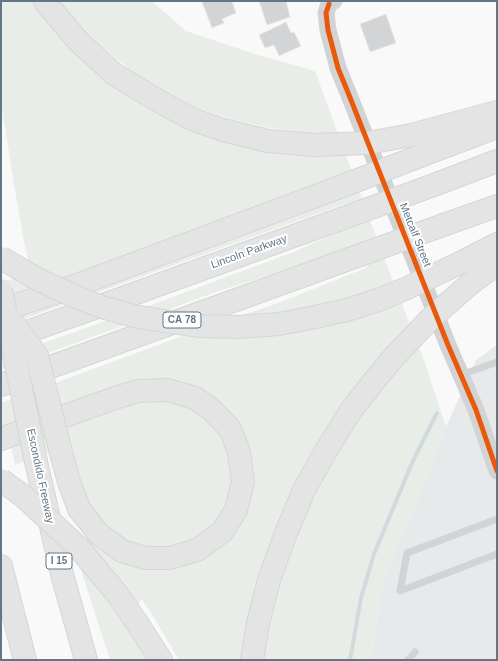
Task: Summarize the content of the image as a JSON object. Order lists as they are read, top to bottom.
{
  "streets": {
    "highway": [
      "Lincoln Parkway",
      "CA 78",
      "Escondido Freeway",
      "I 15"
    ],
    "street": ["Metcalf Street"]
  }
}
